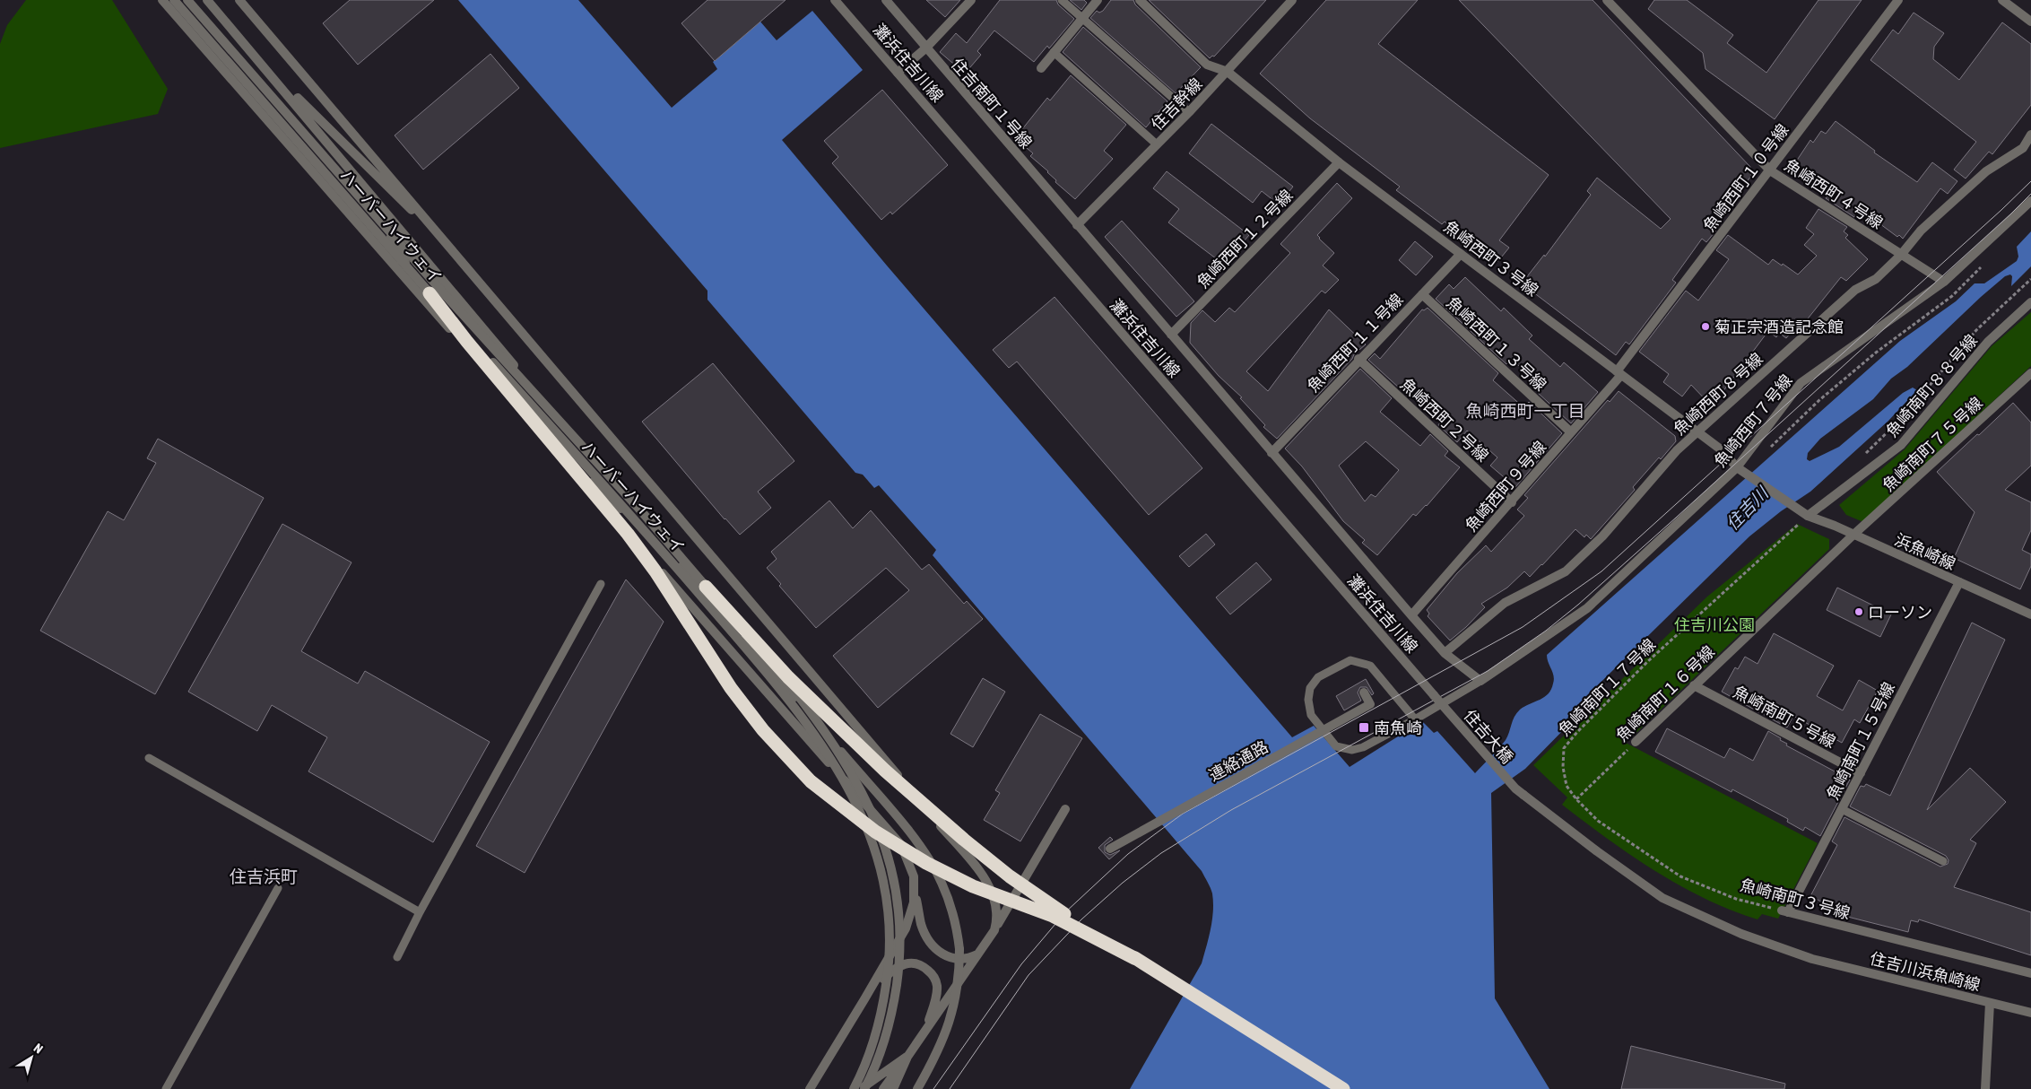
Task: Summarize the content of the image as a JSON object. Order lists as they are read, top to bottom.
{
  "streets": {
    "street": [
      "灘浜住吉川線",
      "住吉南町１号線",
      "住吉幹線",
      "魚崎西町１０号線",
      "魚崎西町４号線",
      "ハーバーハイウェイ",
      "魚崎西町１２号線",
      "魚崎西町３号線",
      "魚崎西町１１号線",
      "魚崎西町１３号線",
      "魚崎南町８８号線",
      "魚崎西町８号線",
      "魚崎西町２号線",
      "魚崎西町７号線",
      "魚崎南町７５号線",
      "魚崎西町９号線",
      "浜魚崎線",
      "魚崎南町１６号線",
      "魚崎南町５号線",
      "住𠮷大橋",
      "魚崎南町１５号線",
      "連絡通路",
      "魚崎南町３号線",
      "住吉川浜魚崎線"
    ],
    "path": ["魚崎南町１７号線"]
  },
  "crossings": [
    ["灘浜住吉川線", "住𠮷大橋"],
    ["住吉南町１号線", "住吉幹線"],
    ["住吉南町１号線", "魚崎西町１２号線"],
    ["住吉南町１号線", "魚崎西町１１号線"],
    ["住吉南町１号線", "魚崎西町８号線"],
    ["住吉南町１号線", "魚崎西町７号線"],
    ["住吉南町１号線", "魚崎西町９号線"],
    ["住吉幹線", "魚崎西町３号線"],
    ["魚崎西町１０号線", "魚崎西町４号線"],
    ["魚崎西町１０号線", "魚崎西町３号線"],
    ["魚崎西町１０号線", "魚崎西町９号線"],
    ["魚崎西町４号線", "魚崎西町８号線"],
    ["魚崎西町４号線", "魚崎西町７号線"],
    ["魚崎西町１２号線", "魚崎西町３号線"],
    ["魚崎西町３号線", "魚崎西町１１号線"],
    ["魚崎西町３号線", "魚崎南町８８号線"],
    ["魚崎西町３号線", "魚崎西町８号線"],
    ["魚崎西町３号線", "魚崎西町７号線"],
    ["魚崎西町３号線", "魚崎西町９号線"],
    ["魚崎西町３号線", "浜魚崎線"],
    ["魚崎西町３号線", "魚崎南町１７号線"],
    ["魚崎西町１１号線", "魚崎西町１３号線"],
    ["魚崎西町１１号線", "魚崎西町２号線"],
    ["魚崎西町１３号線", "魚崎西町９号線"],
    ["魚崎南町８８号線", "浜魚崎線"],
    ["魚崎南町８８号線", "魚崎南町１７号線"],
    ["魚崎西町２号線", "魚崎西町９号線"],
    ["魚崎南町７５号線", "浜魚崎線"],
    ["魚崎南町７５号線", "魚崎南町１６号線"],
    ["浜魚崎線", "魚崎南町１７号線"],
    ["浜魚崎線", "魚崎南町１６号線"],
    ["浜魚崎線", "魚崎南町１５号線"],
    ["魚崎南町１７号線", "魚崎南町１６号線"],
    ["魚崎南町１７号線", "魚崎南町３号線"],
    ["魚崎南町１６号線", "魚崎南町５号線"],
    ["魚崎南町１６号線", "魚崎南町３号線"],
    ["魚崎南町５号線", "魚崎南町１５号線"],
    ["住𠮷大橋", "住吉川浜魚崎線"],
    ["魚崎南町１５号線", "魚崎南町３号線"]
  ],
  "districts": ["魚崎西町一丁目", "住吉浜町"],
  "water": ["住吉川"],
  "parks": ["住吉川公園"],
  "places": {
    "other": ["菊正宗酒造記念館", "ローソン"],
    "transit": ["南魚崎"]
  },
  "north": "top right"
}
